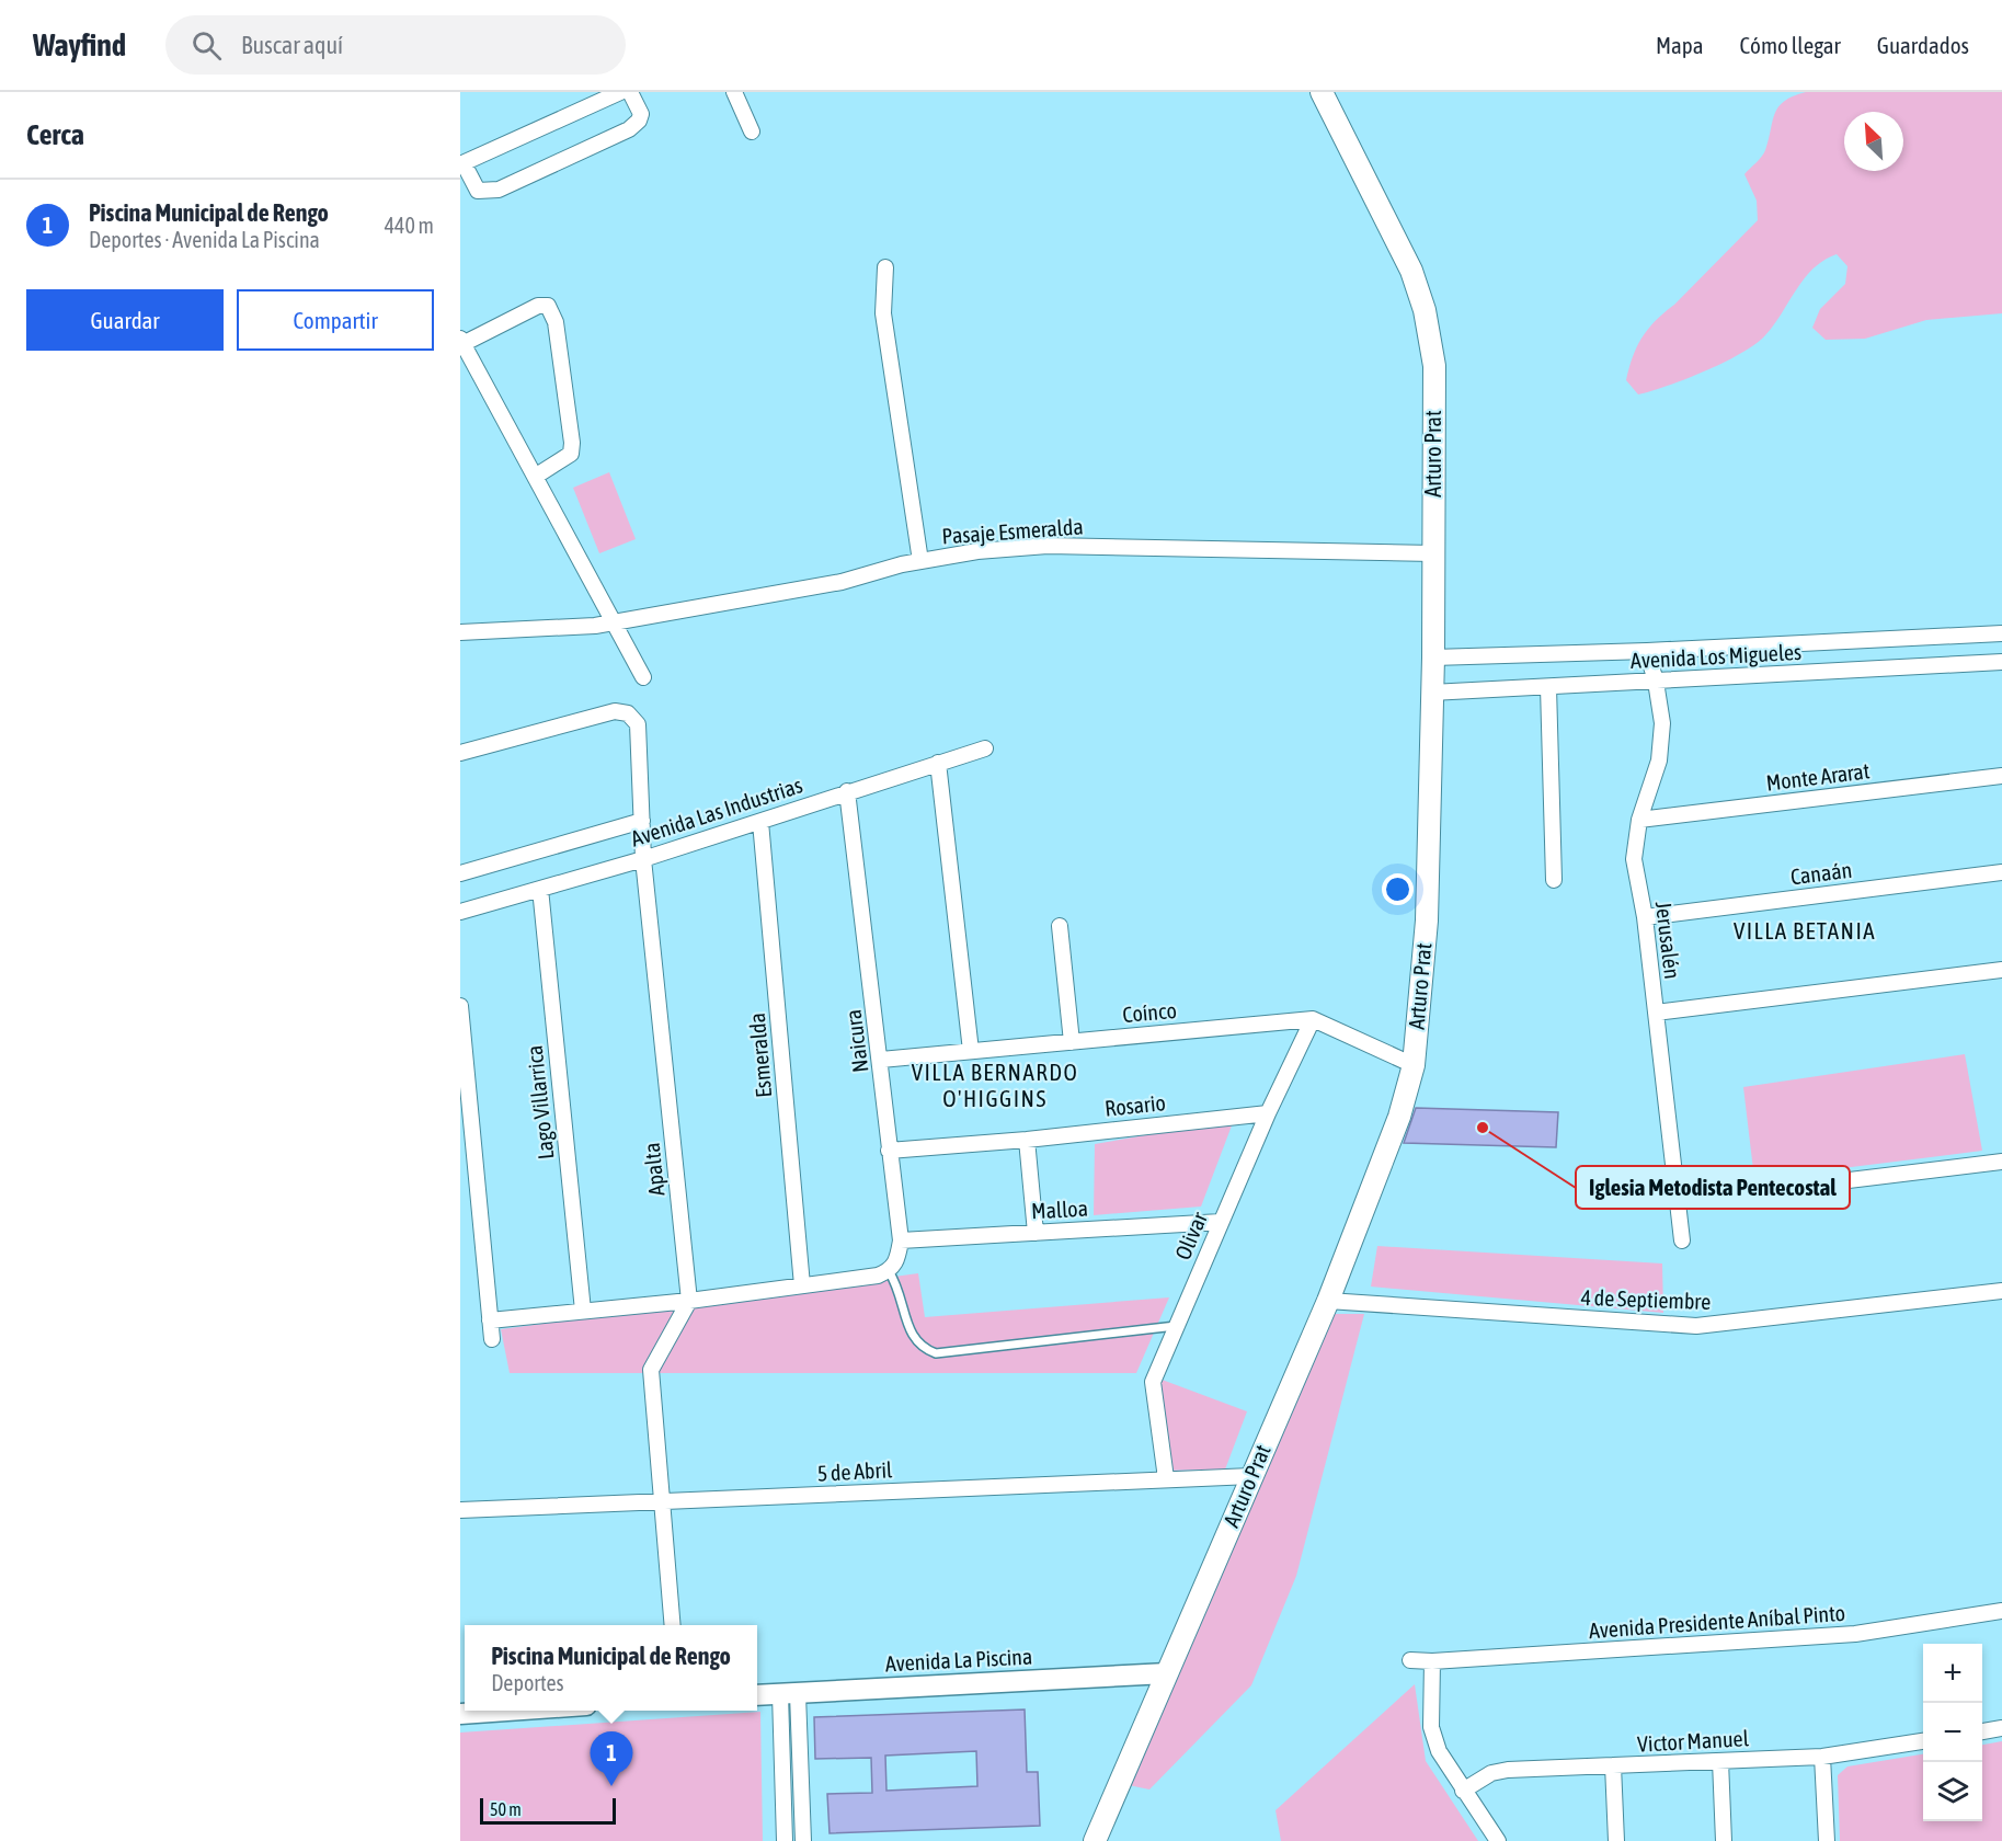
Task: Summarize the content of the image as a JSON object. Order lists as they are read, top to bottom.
{
  "streets": {
    "main road": ["Arturo Prat"],
    "street": [
      "Pasaje Esmeralda",
      "Avenida Los Migueles",
      "Monte Ararat",
      "Avenida Las Industrias",
      "Canaán",
      "Jerusalén",
      "Coínco",
      "Naicura",
      "Esmeralda",
      "Lago Villarrica",
      "Rosario",
      "Apalta",
      "Malloa",
      "Olivar",
      "4 de Septiembre",
      "5 de Abril",
      "Avenida Presidente Aníbal Pinto",
      "Avenida La Piscina",
      "Victor Manuel"
    ]
  },
  "crossings": [
    ["Arturo Prat", "Pasaje Esmeralda"],
    ["Arturo Prat", "Avenida Los Migueles"],
    ["Arturo Prat", "Coínco"],
    ["Arturo Prat", "4 de Septiembre"],
    ["Arturo Prat", "5 de Abril"],
    ["Arturo Prat", "Avenida La Piscina"],
    ["Avenida Los Migueles", "Jerusalén"],
    ["Monte Ararat", "Jerusalén"],
    ["Avenida Las Industrias", "Naicura"],
    ["Avenida Las Industrias", "Esmeralda"],
    ["Avenida Las Industrias", "Lago Villarrica"],
    ["Avenida Las Industrias", "Apalta"],
    ["Canaán", "Jerusalén"],
    ["Coínco", "Naicura"],
    ["Coínco", "Olivar"],
    ["Naicura", "Rosario"],
    ["Naicura", "Malloa"],
    ["Rosario", "Olivar"],
    ["Malloa", "Olivar"],
    ["Olivar", "5 de Abril"]
  ],
  "districts": ["VILLA BETANIA", "VILLA BERNARDO O'HIGGINS"],
  "places": ["Iglesia Metodista Pentecostal"],
  "scale_bar": "50 m",
  "north": "top left",
  "page": {
    "header": "Wayfind",
    "search": "Buscar aquí",
    "nav": ["Mapa", "Cómo llegar", "Guardados"],
    "heading": "Cerca",
    "list": [
      {
        "mark": "1",
        "name": "Piscina Municipal de Rengo",
        "note": "Deportes · Avenida La Piscina",
        "value": "440 m"
      }
    ],
    "buttons": ["Guardar", "Compartir"],
    "popup": ["Piscina Municipal de Rengo", "Deportes"],
    "map_buttons": ["+", "−"],
    "pins": "1",
    "scale": "50 m"
  }
}
